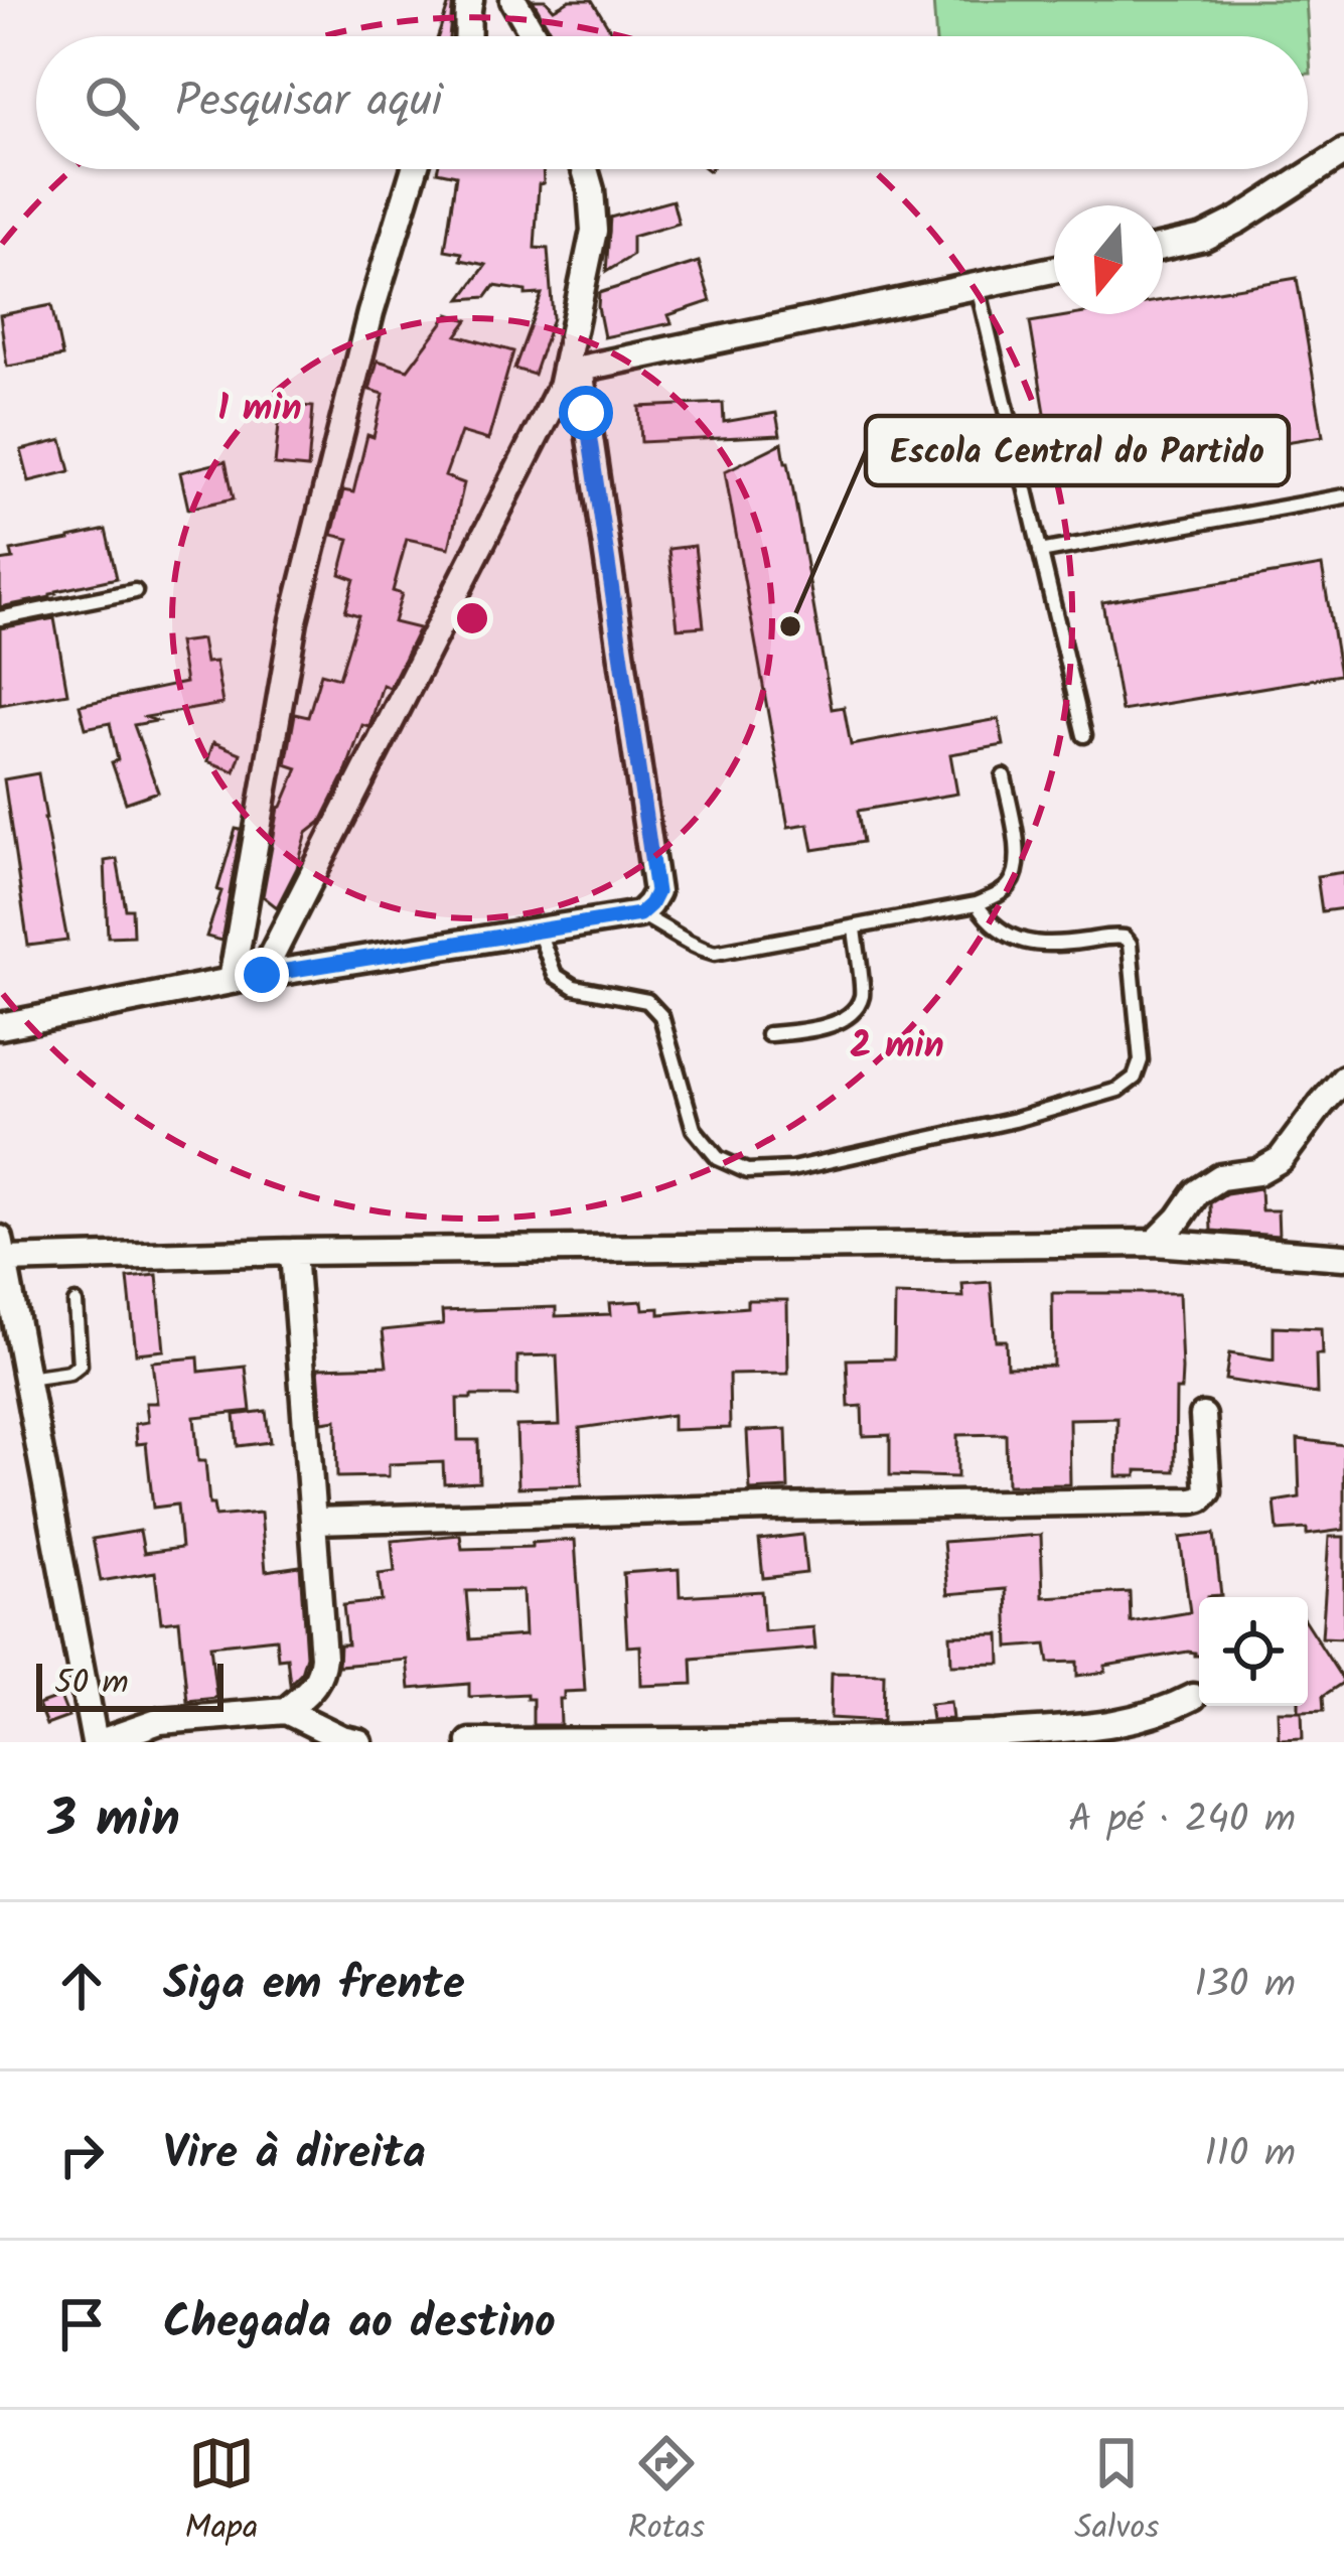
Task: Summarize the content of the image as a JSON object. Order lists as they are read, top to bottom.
{
  "places": ["Escola Central do Partido"],
  "scale_bar": "50 m",
  "north": "bottom",
  "page": {
    "search": "Pesquisar aqui",
    "scale": "50 m",
    "heading": ["3 min", "A pé · 240 m"],
    "list": [
      ["Siga em frente", "130 m"],
      ["Vire à direita", "110 m"],
      "Chegada ao destino"
    ],
    "nav": ["Mapa", "Rotas", "Salvos"]
  },
  "rings": ["1 min", "2 min"]
}
